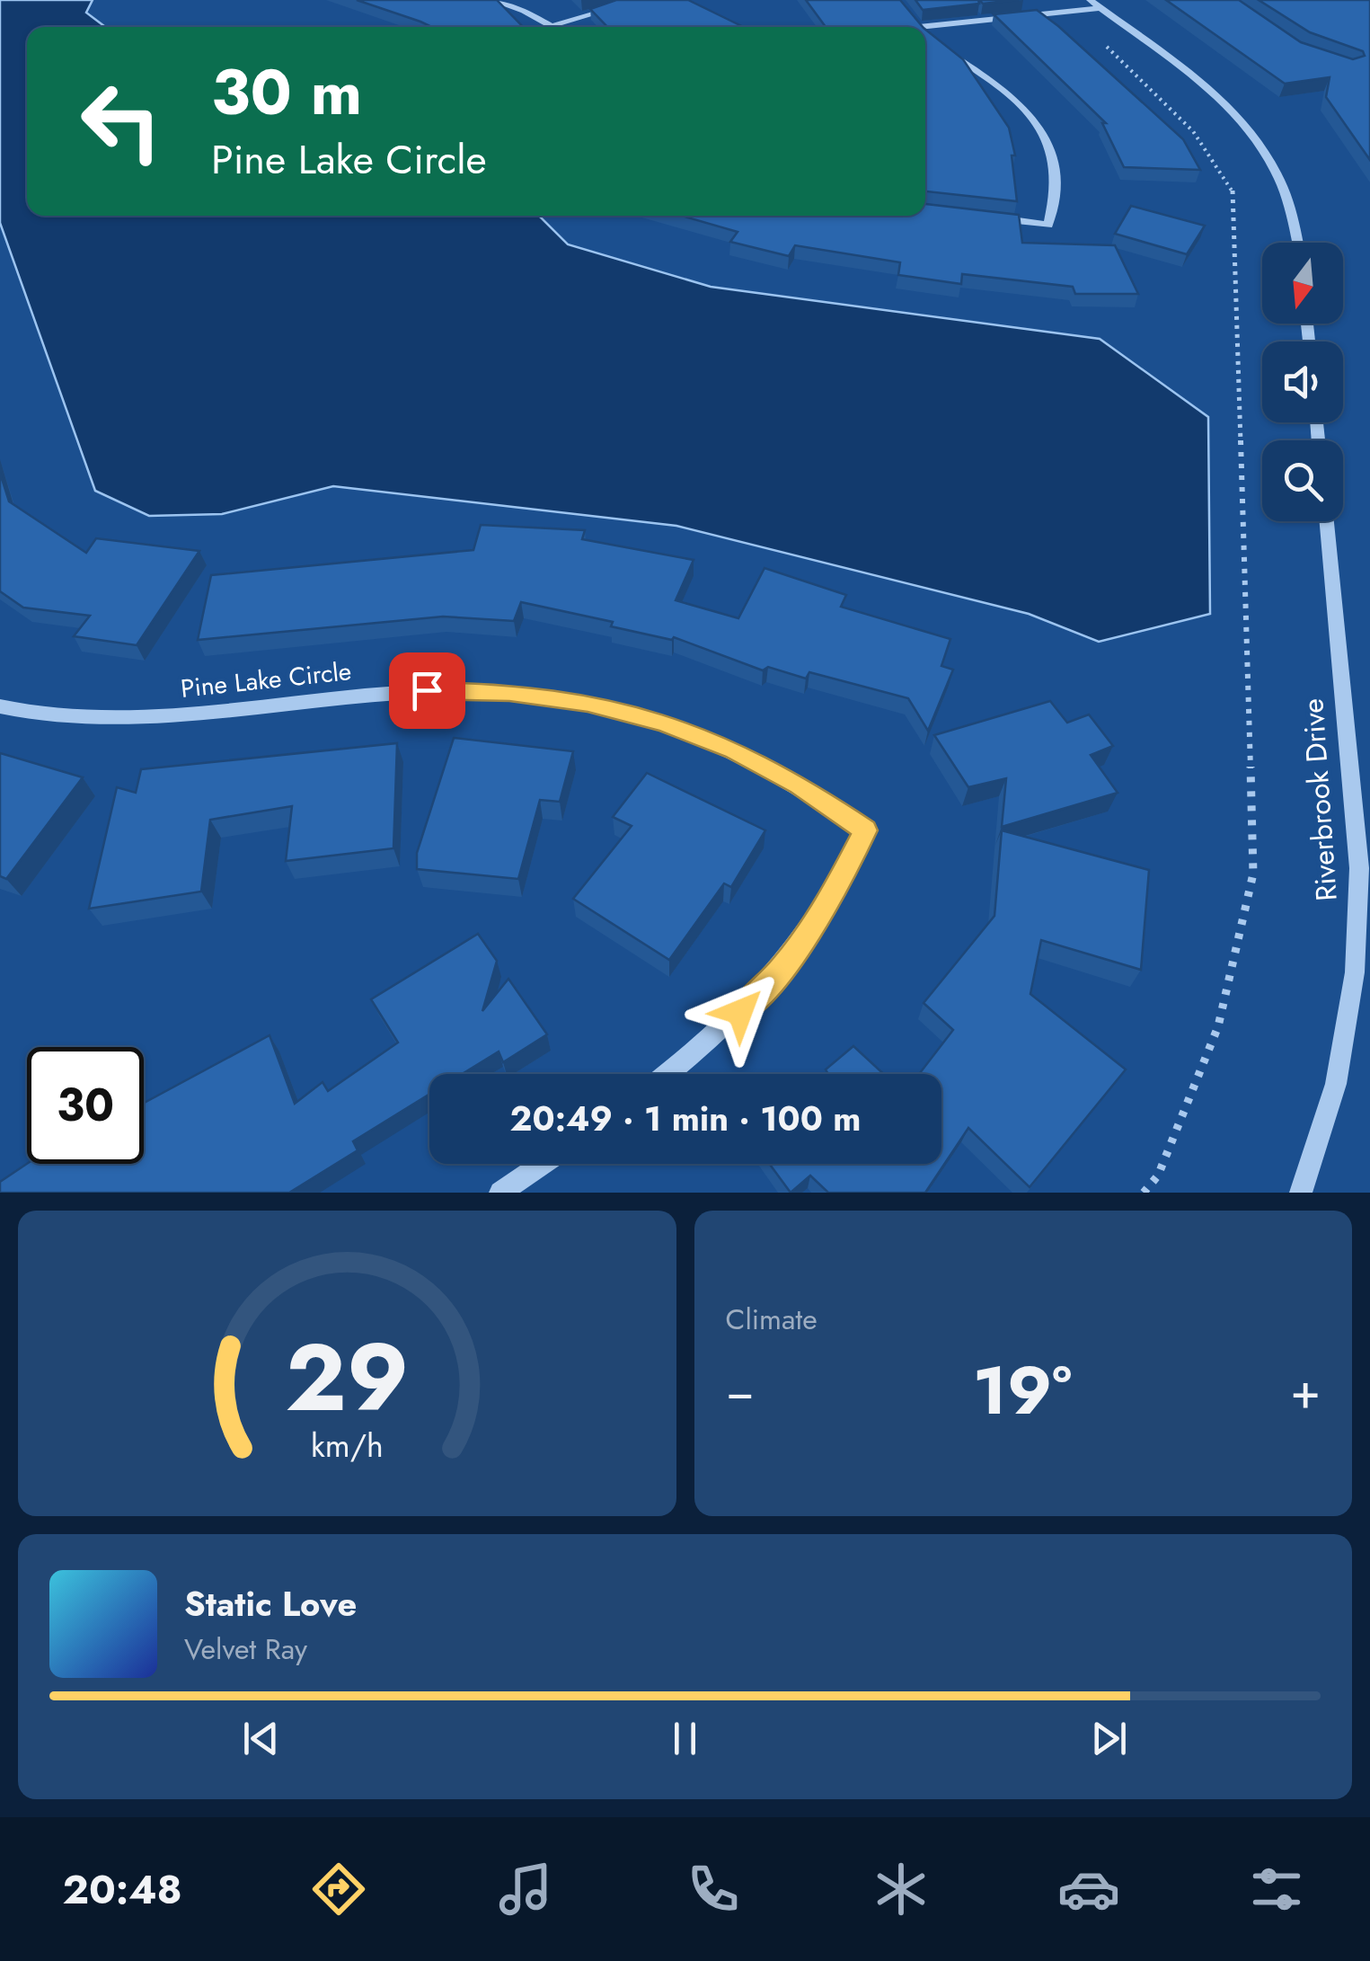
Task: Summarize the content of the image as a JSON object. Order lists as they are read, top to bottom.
{
  "streets": {
    "street": ["Pine Lake Circle", "Riverbrook Drive"]
  },
  "north": "bottom",
  "page": {
    "turn": ["30 m", "Pine Lake Circle"],
    "limit": "30",
    "trip": "20:49 · 1 min · 100 m",
    "tile": "Climate",
    "heat": ["−", "19°", "+"],
    "song": ["Static Love", "Velvet Ray"],
    "tabs": "20:48",
    "gauge": ["29", "km/h"]
  }
}
